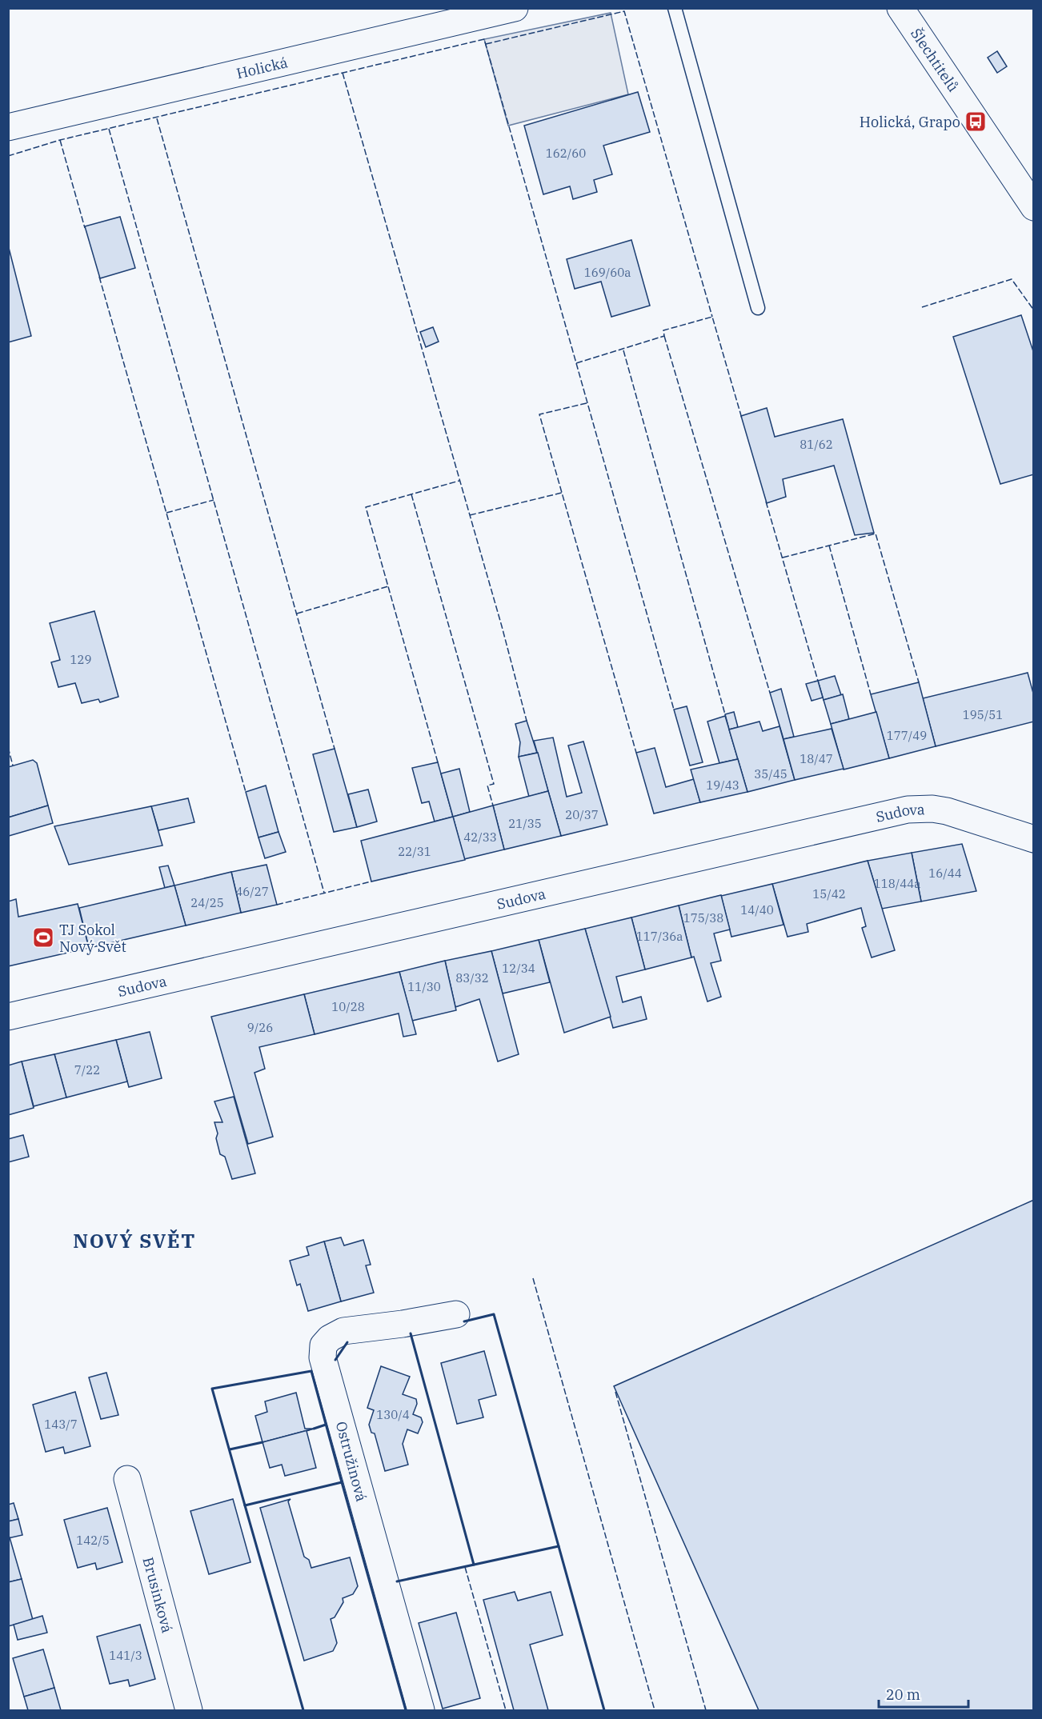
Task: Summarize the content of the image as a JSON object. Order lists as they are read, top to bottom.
{
  "streets": {
    "street": [
      "Šlechtitelů",
      "Holická",
      "Sudova",
      "Ostružinová",
      "Brusinková"
    ]
  },
  "districts": ["NOVÝ SVĚT"],
  "places": {
    "bus stop": ["Holická, Grapo"],
    "sports": ["TJ Sokol Nový Svět"]
  },
  "house_numbers": [
    "162/60",
    "169/60a",
    "81/62",
    "129",
    "195/51",
    "177/49",
    "18/47",
    "35/45",
    "19/43",
    "20/37",
    "21/35",
    "42/33",
    "22/31",
    "16/44",
    "118/44a",
    "46/27",
    "15/42",
    "24/25",
    "14/40",
    "175/38",
    "117/36a",
    "12/34",
    "83/32",
    "11/30",
    "10/28",
    "9/26",
    "7/22",
    "130/4",
    "143/7",
    "142/5",
    "141/3"
  ],
  "scale_bar": "20 m"
}
